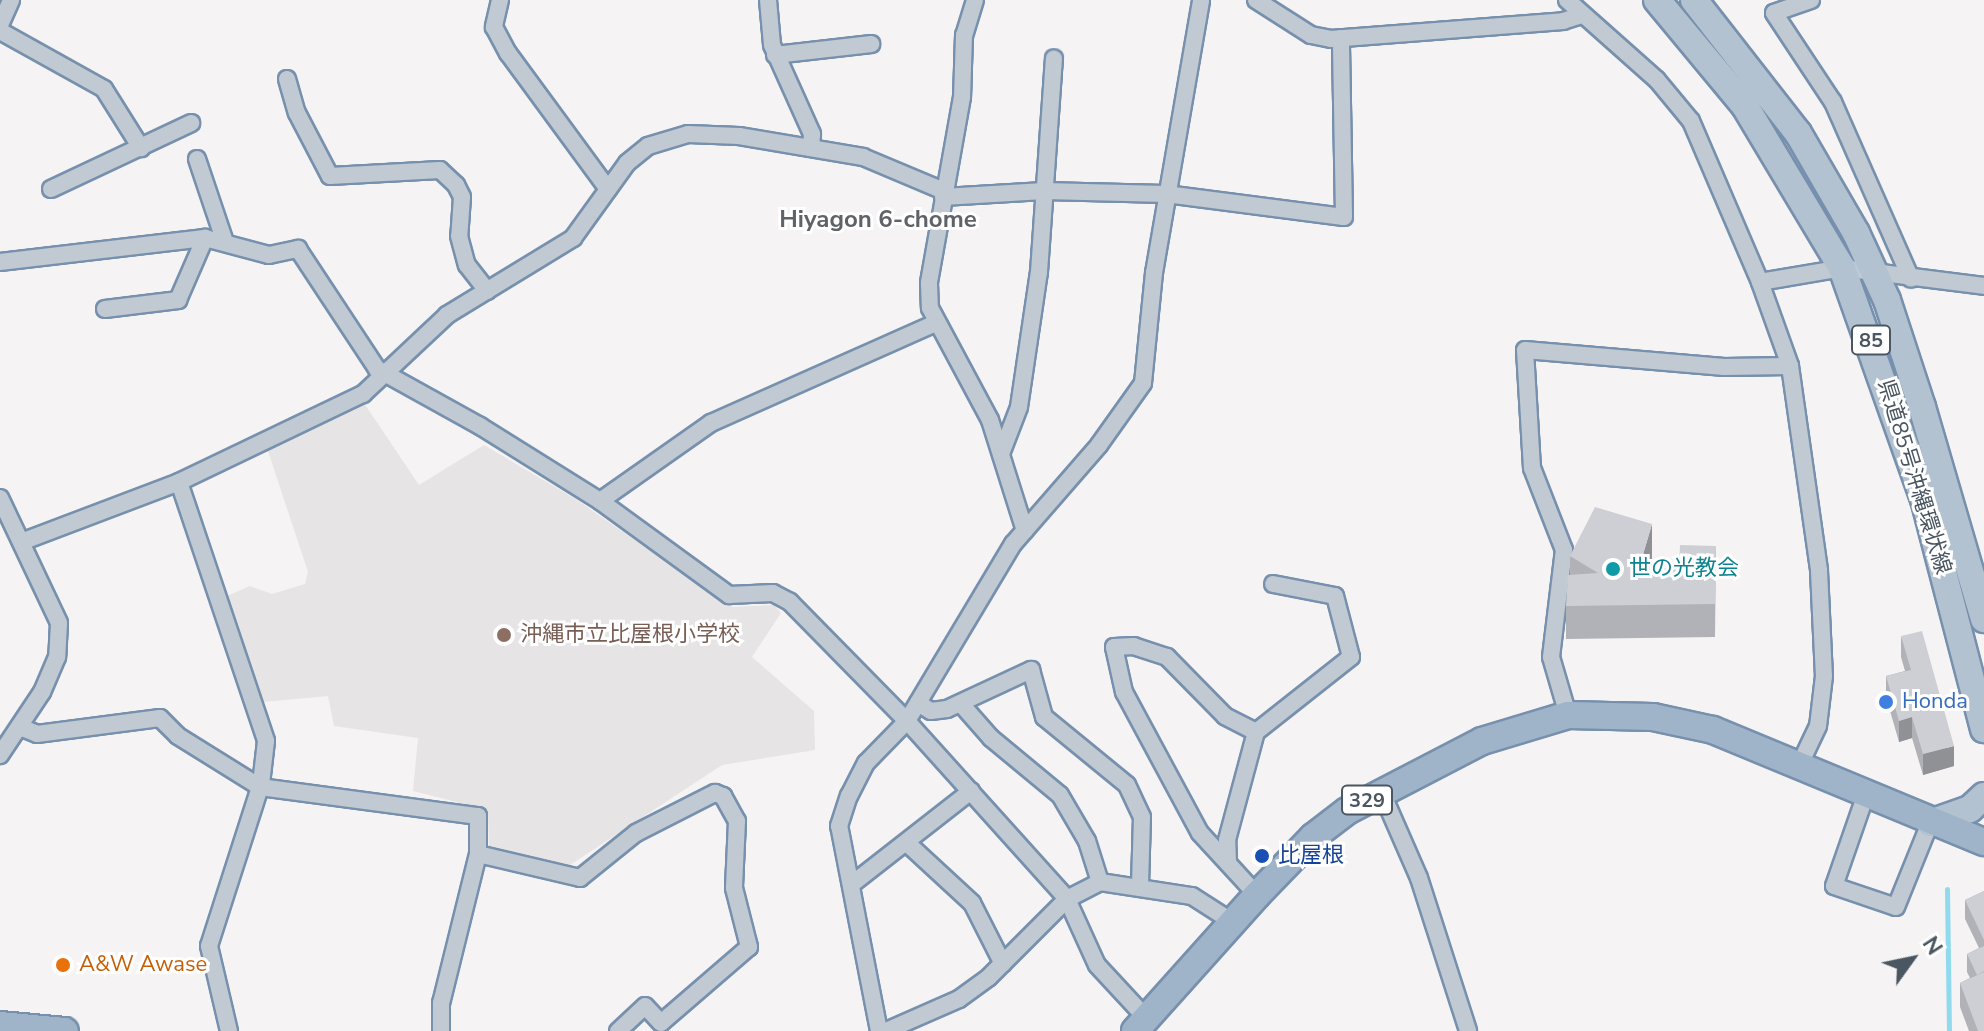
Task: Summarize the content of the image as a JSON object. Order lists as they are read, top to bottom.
{
  "streets": {
    "highway": ["329"],
    "main road": ["85", "県道85号沖縄環状線"]
  },
  "districts": ["Hiyagon 6-chome"],
  "places": [
    "世の光教会",
    "沖縄市立比屋根小学校",
    "Honda",
    "比屋根",
    "A&W Awase"
  ],
  "north": "top right"
}
